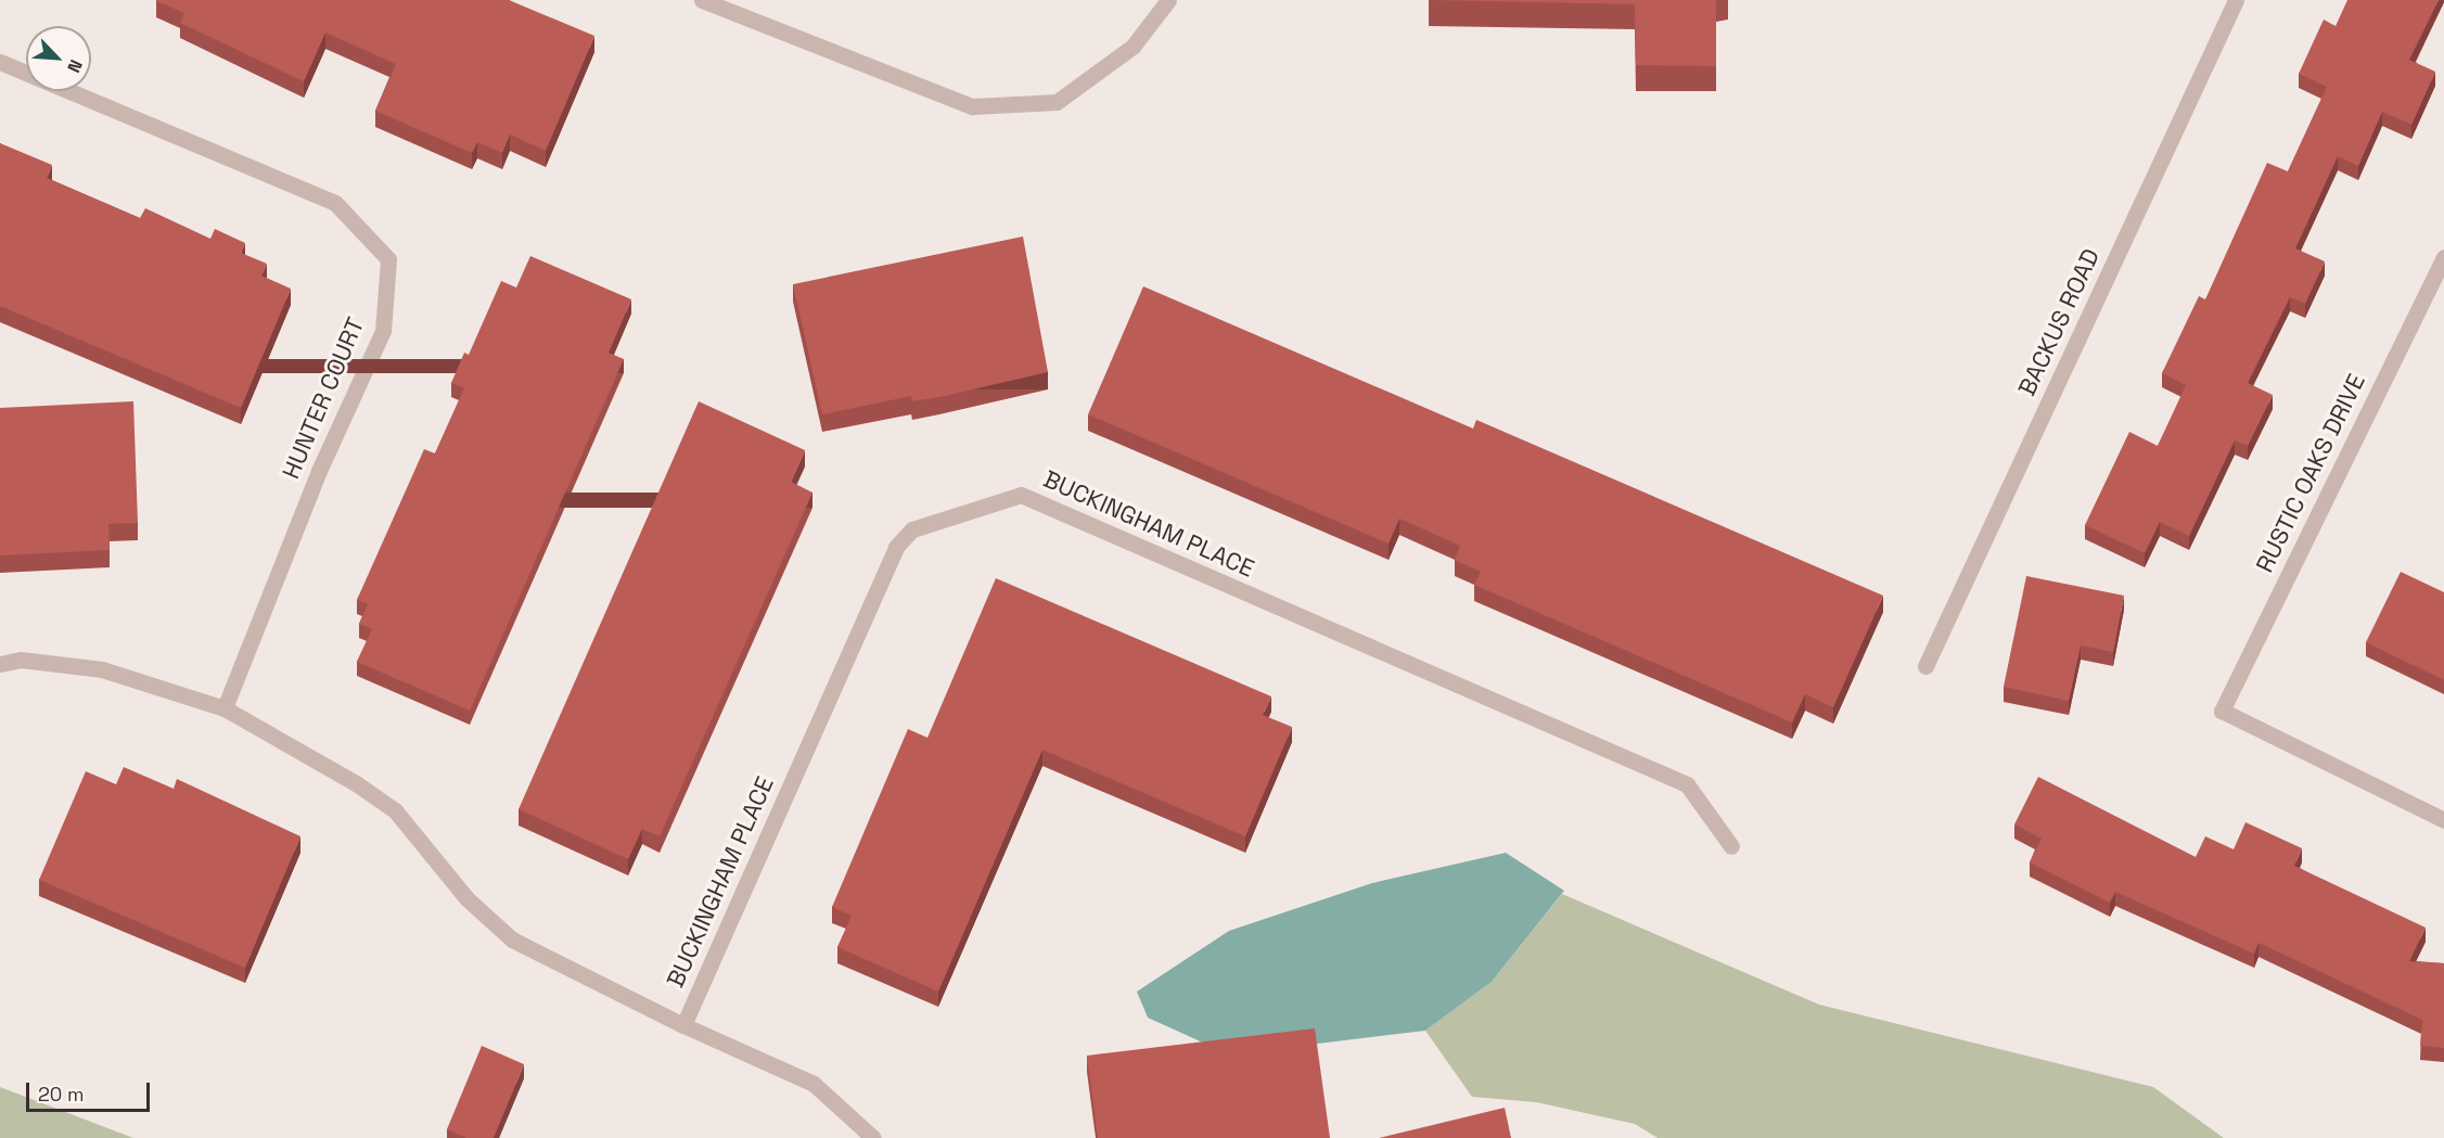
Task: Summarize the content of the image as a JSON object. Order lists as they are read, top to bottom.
{
  "streets": {
    "street": [
      "BACKUS ROAD",
      "HUNTER COURT",
      "RUSTIC OAKS DRIVE",
      "BUCKINGHAM PLACE"
    ]
  },
  "scale_bar": "20 m",
  "north": "bottom right"
}
